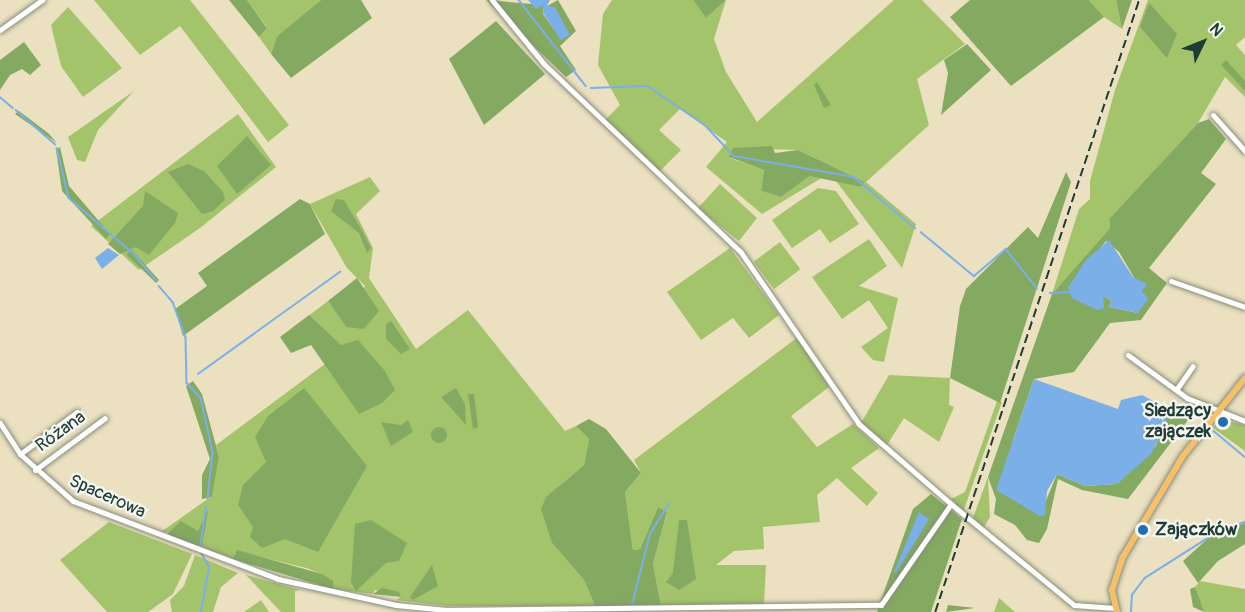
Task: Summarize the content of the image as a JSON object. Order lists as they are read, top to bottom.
{
  "streets": {
    "street": ["Różana", "Spacerowa"]
  },
  "crossings": [
    ["Różana", "Spacerowa"]
  ],
  "places": ["Siedzący zajączek", "Zajączków"],
  "north": "top right"
}
